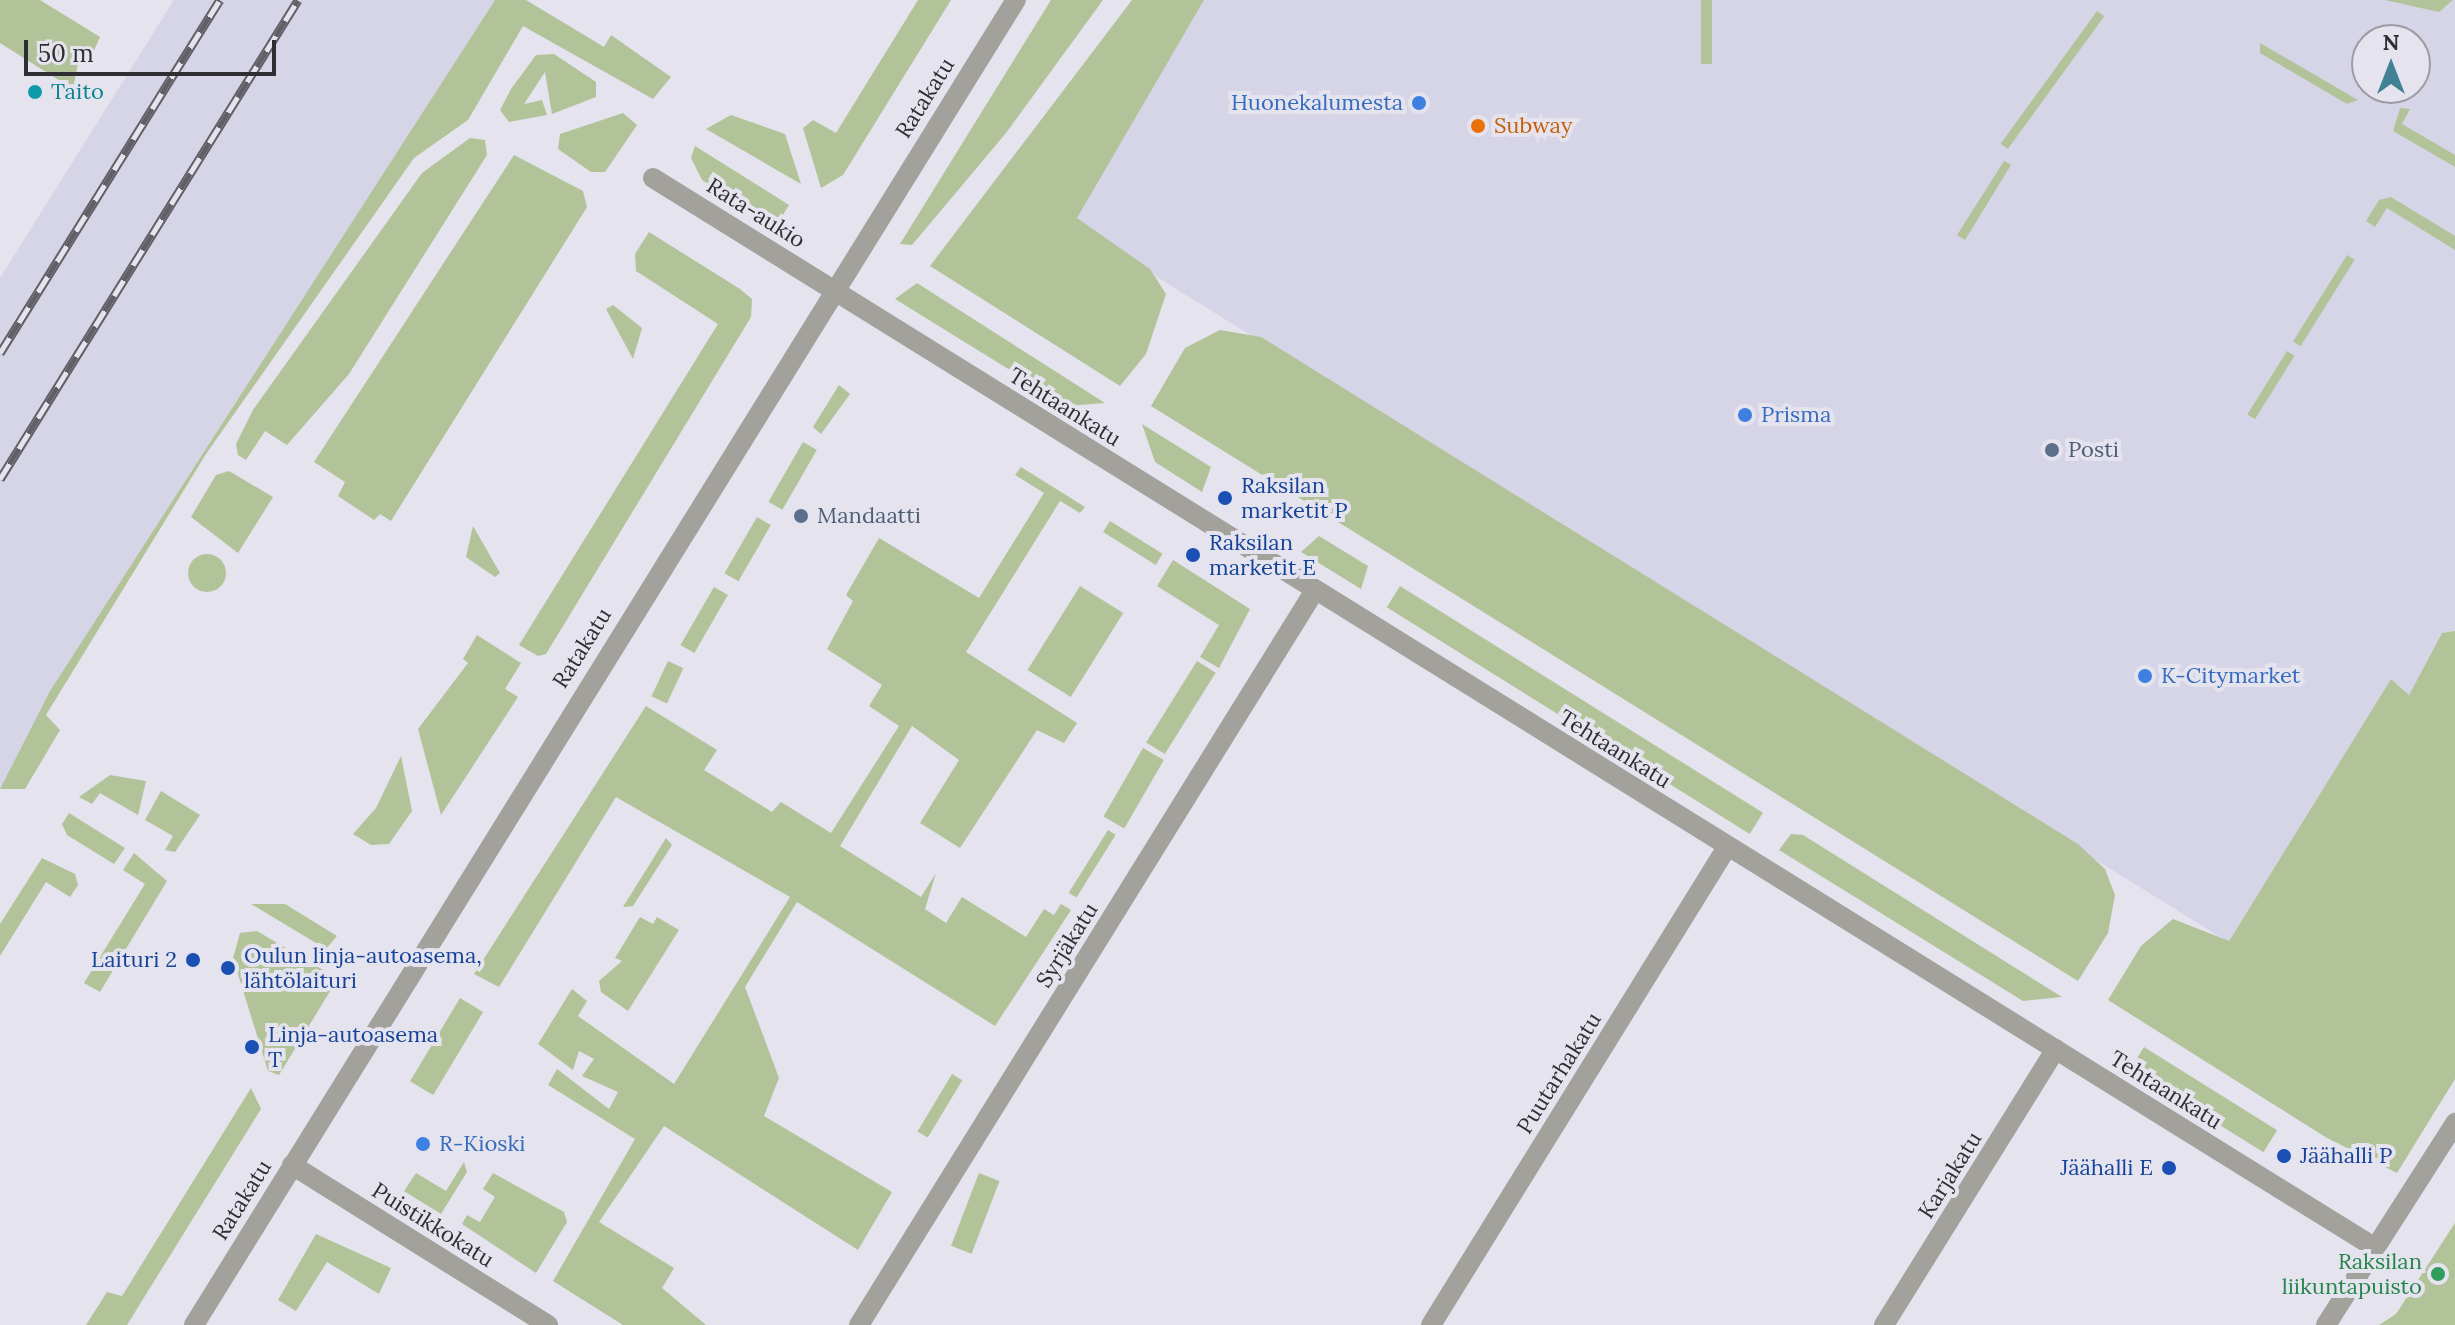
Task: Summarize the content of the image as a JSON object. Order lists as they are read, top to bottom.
{
  "streets": {
    "street": [
      "Ratakatu",
      "Rata-aukio",
      "Tehtaankatu",
      "Syrjäkatu",
      "Puutarhakatu",
      "Karjakatu",
      "Puistikkokatu"
    ]
  },
  "crossings": [
    ["Ratakatu", "Rata-aukio"],
    ["Ratakatu", "Tehtaankatu"],
    ["Ratakatu", "Puistikkokatu"],
    ["Rata-aukio", "Tehtaankatu"],
    ["Tehtaankatu", "Syrjäkatu"],
    ["Tehtaankatu", "Puutarhakatu"],
    ["Tehtaankatu", "Karjakatu"]
  ],
  "places": [
    "Taito",
    "Huonekalumesta",
    "Subway",
    "Prisma",
    "Posti",
    "Raksilan marketit P",
    "Mandaatti",
    "Raksilan marketit E",
    "K-Citymarket",
    "Laituri 2",
    "Oulun linja-autoasema, lähtölaituri",
    "Linja-autoasema T",
    "R-Kioski",
    "Jäähalli P",
    "Jäähalli E",
    "Raksilan liikuntapuisto"
  ],
  "scale_bar": "50 m",
  "north": "top"
}
